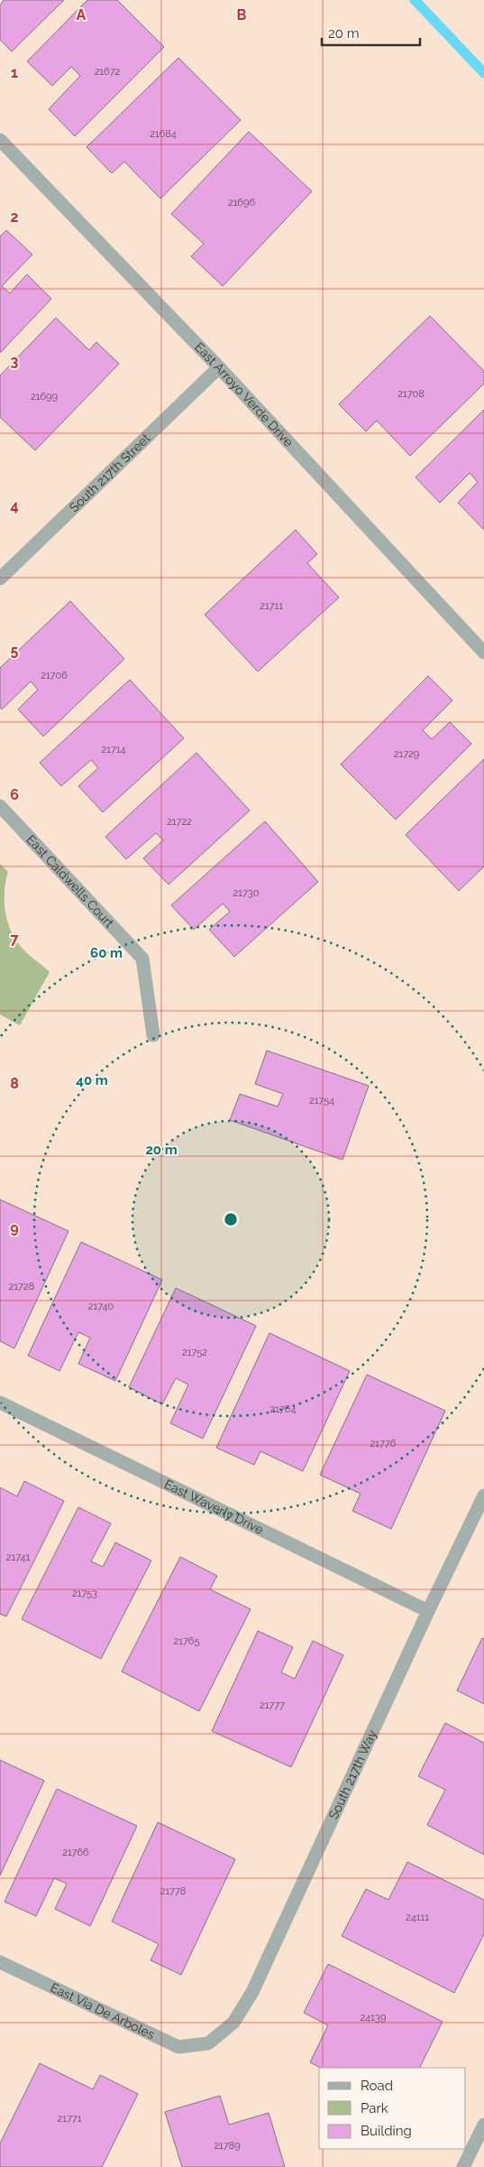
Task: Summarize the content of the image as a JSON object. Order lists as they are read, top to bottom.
{
  "streets": {
    "street": [
      "East Arroyo Verde Drive",
      "South 217th Street",
      "East Caldwells Court",
      "East Waverly Drive",
      "South 217th Way",
      "East Via De Arboles"
    ]
  },
  "crossings": [
    ["East Arroyo Verde Drive", "South 217th Street"],
    ["East Waverly Drive", "South 217th Way"],
    ["South 217th Way", "East Via De Arboles"]
  ],
  "house_numbers": [
    "21672",
    "21684",
    "21696",
    "21708",
    "21699",
    "21711",
    "21706",
    "21714",
    "21729",
    "21722",
    "21730",
    "21754",
    "21728",
    "21740",
    "21752",
    "21764",
    "21776",
    "21741",
    "21753",
    "21765",
    "21777",
    "21766",
    "21778",
    "24111",
    "24139",
    "21771",
    "21789"
  ],
  "legend": ["Road", "Park", "Building"],
  "scale_bar": "20 m",
  "grid": {
    "columns": ["A", "B"],
    "rows": [
      "1",
      "2",
      "3",
      "4",
      "5",
      "6",
      "7",
      "8",
      "9"
    ]
  },
  "rings": ["60 m", "40 m", "20 m"]
}
